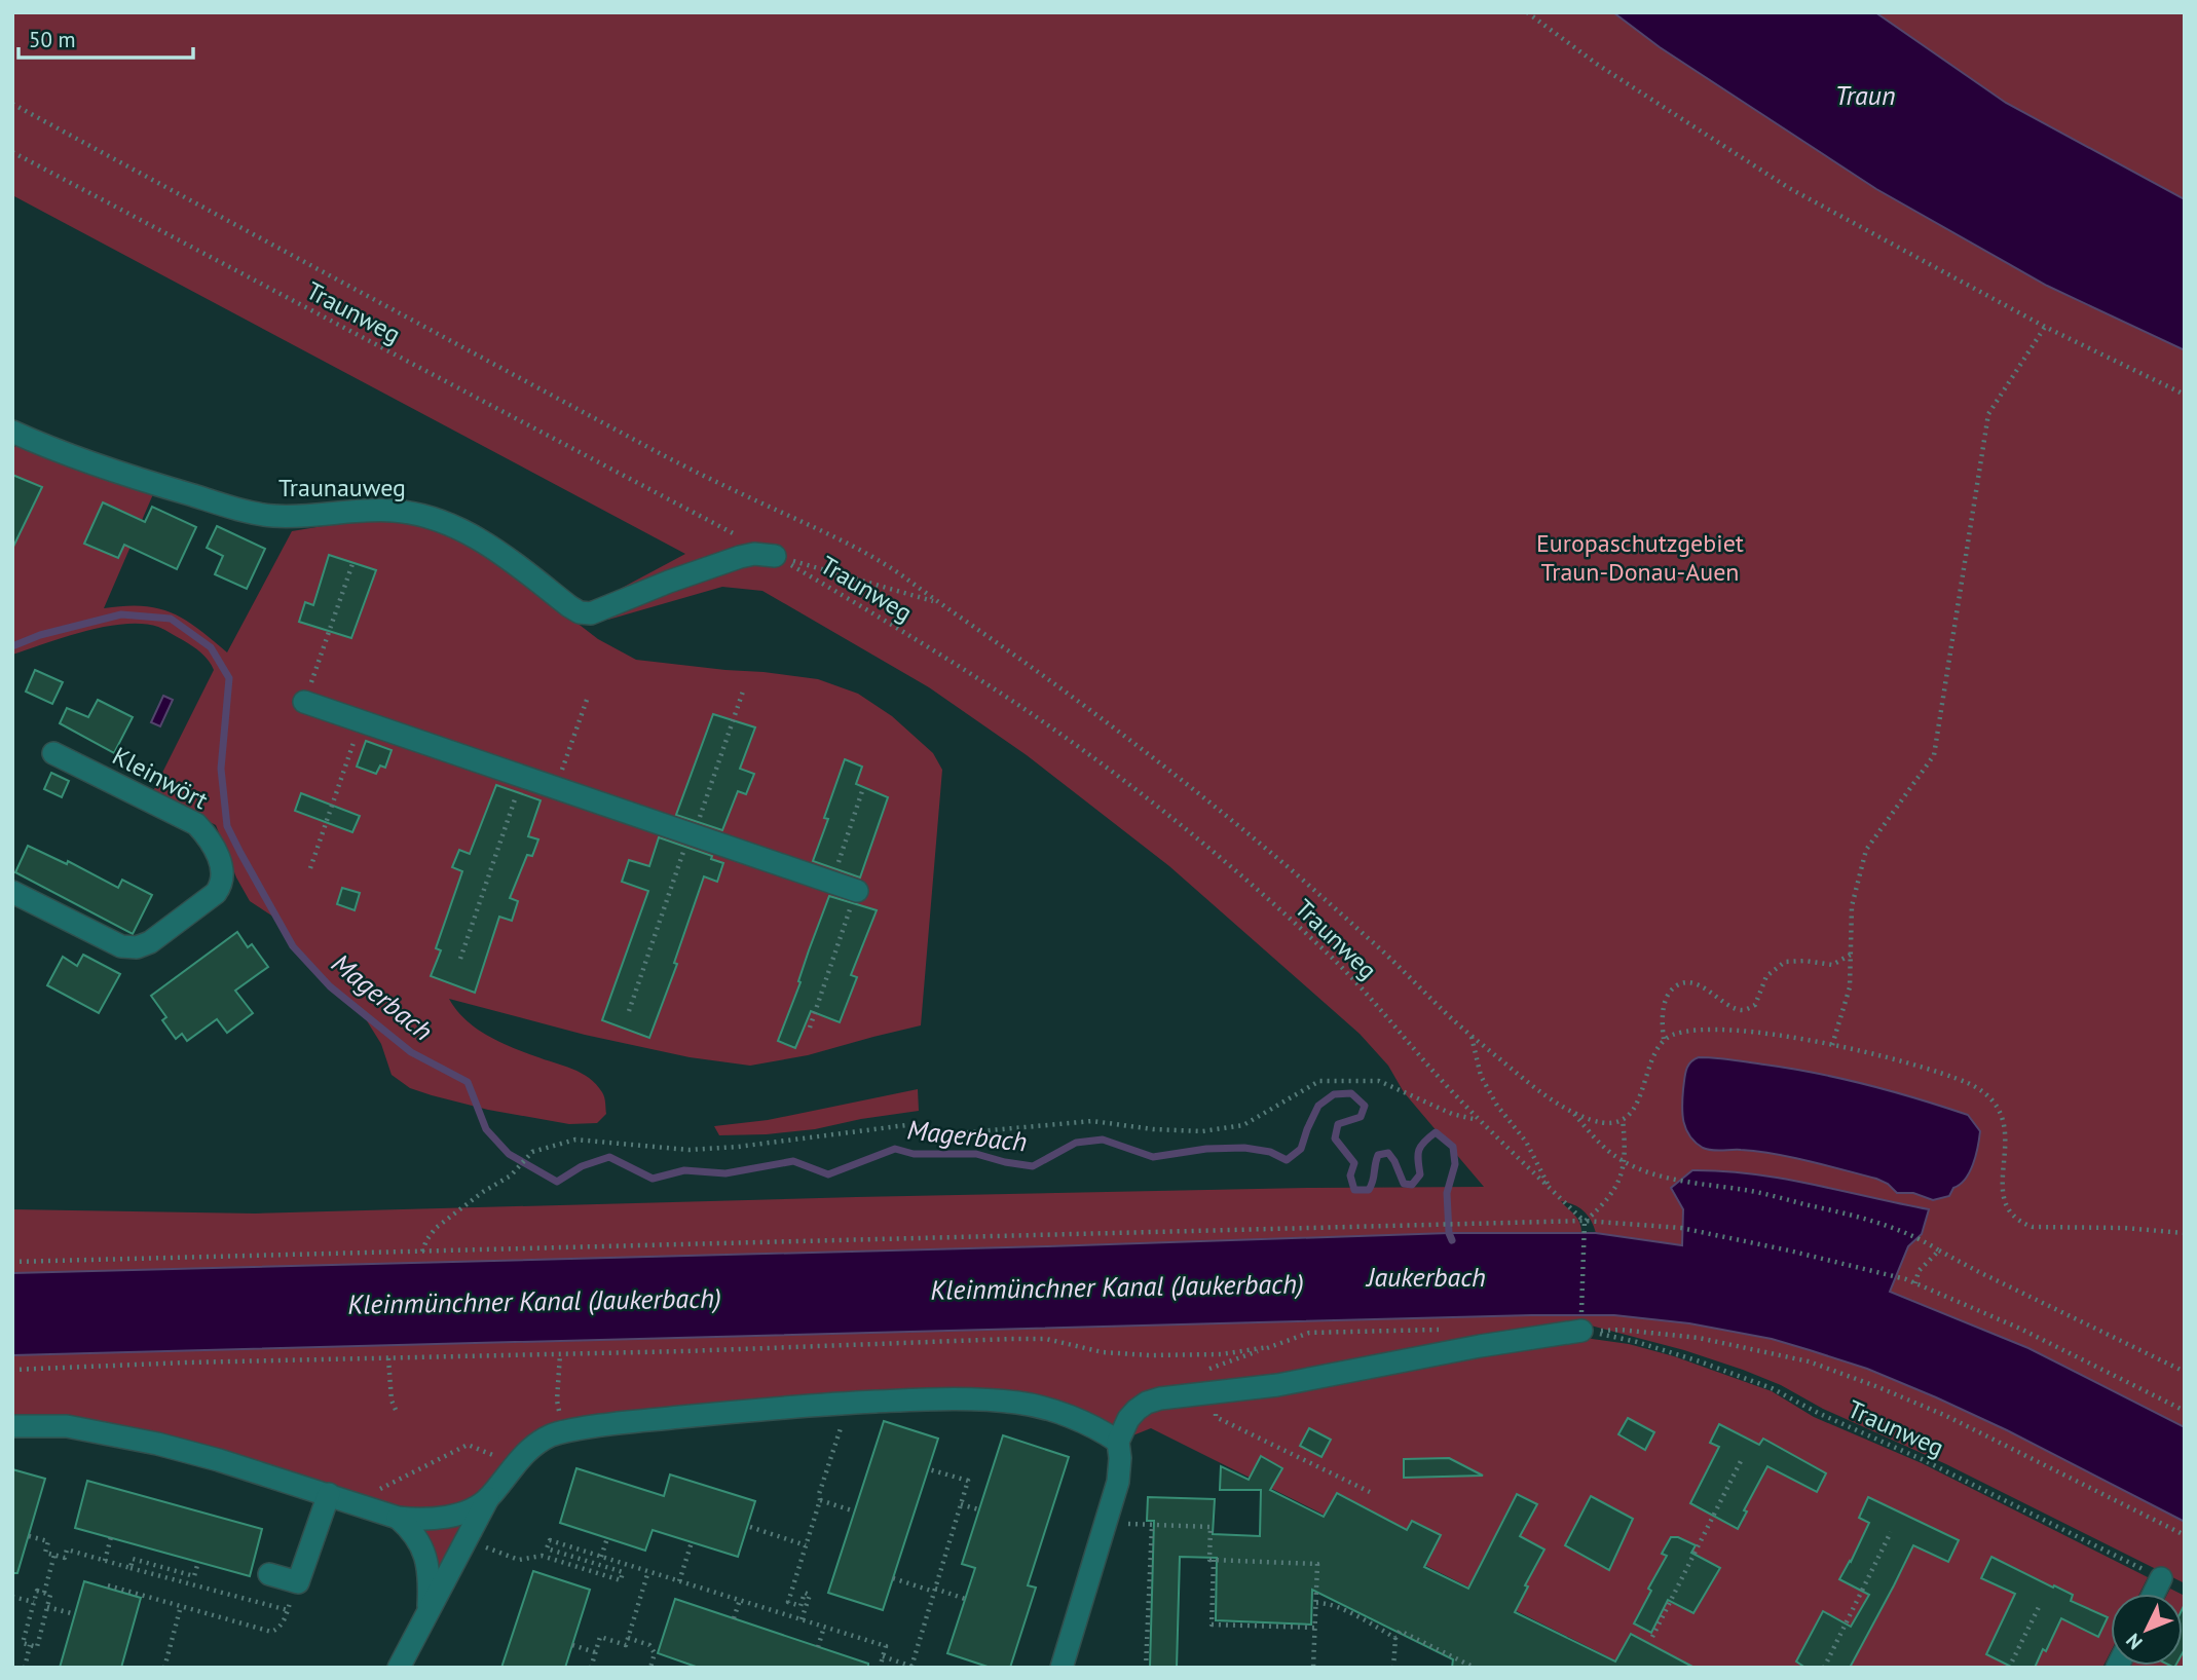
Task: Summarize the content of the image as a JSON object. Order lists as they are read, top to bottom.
{
  "streets": {
    "street": ["Traunauweg", "Kleinwört"],
    "path": ["Traunweg"]
  },
  "crossings": [
    ["Traunweg", "Traunauweg"]
  ],
  "water": [
    "Traun",
    "Magerbach",
    "Jaukerbach",
    "Kleinmünchner Kanal (Jaukerbach)"
  ],
  "parks": ["Europaschutzgebiet Traun-Donau-Auen"],
  "scale_bar": "50 m",
  "north": "bottom left"
}
